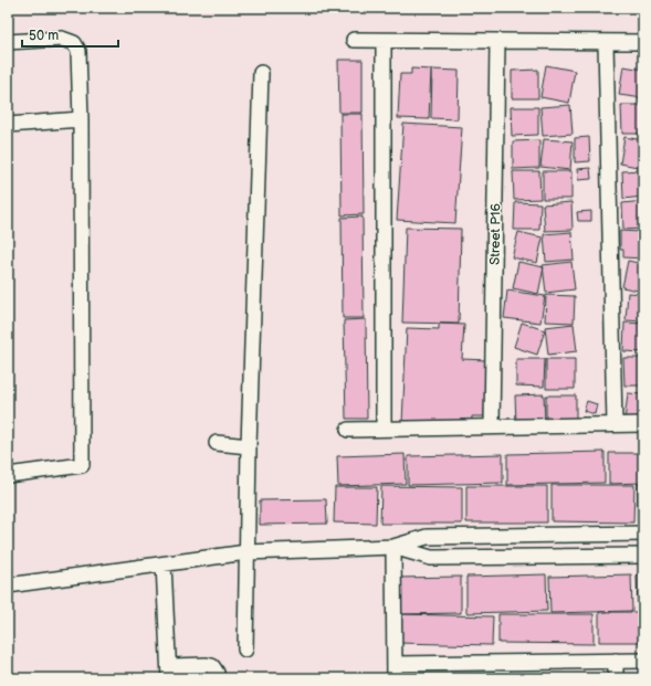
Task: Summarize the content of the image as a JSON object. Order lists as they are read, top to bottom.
{
  "streets": {
    "street": ["Street P16"]
  },
  "scale_bar": "50 m"
}
